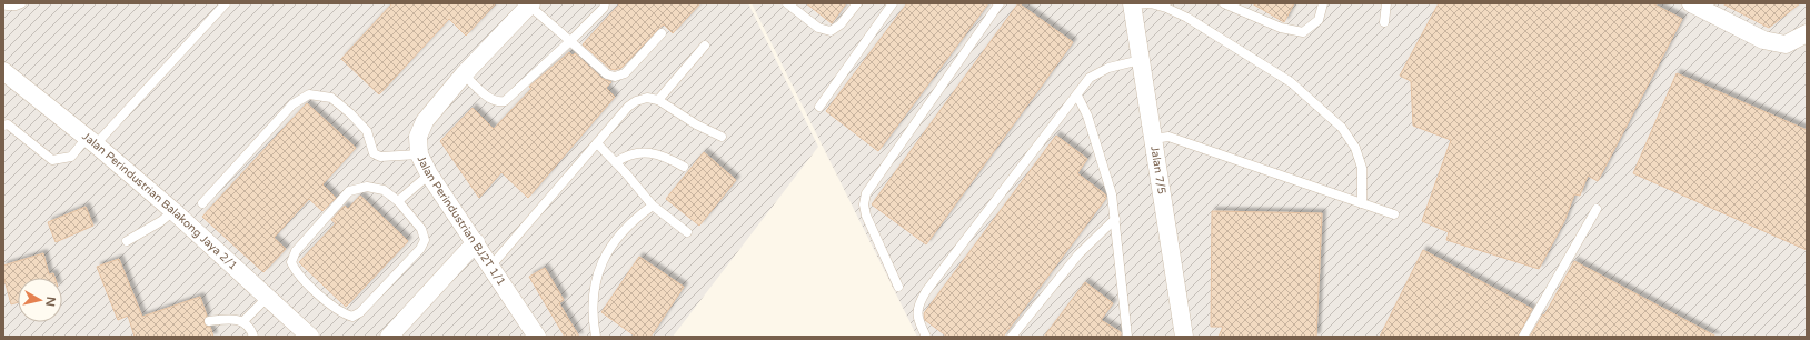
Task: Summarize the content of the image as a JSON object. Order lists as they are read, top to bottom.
{
  "streets": {
    "street": ["Jalan 7/5", "Jalan Perindustrian Balakong Jaya 2/1", "Jalan Perindustrian BJ2T 1/1"]
  },
  "north": "right"
}
